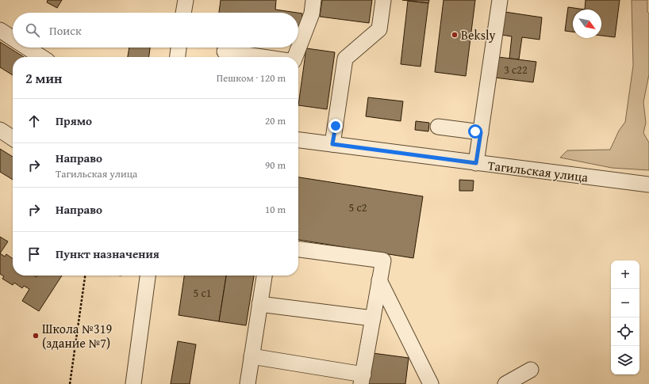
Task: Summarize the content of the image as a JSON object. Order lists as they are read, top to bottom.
{
  "streets": {
    "street": ["Тагильская улица"]
  },
  "places": ["Beksly", "Школа №319 (здание №7)"],
  "house_numbers": ["3 с22", "5 с2", "5 с1"],
  "north": "bottom right",
  "page": {
    "search": "Поиск",
    "heading": ["2 мин", "Пешком · 120 m"],
    "list": [
      ["Прямо", "20 m"],
      ["Направо", "Тагильская улица", "90 m"],
      ["Направо", "10 m"],
      "Пункт назначения"
    ],
    "map_buttons": ["+", "−"]
  }
}
